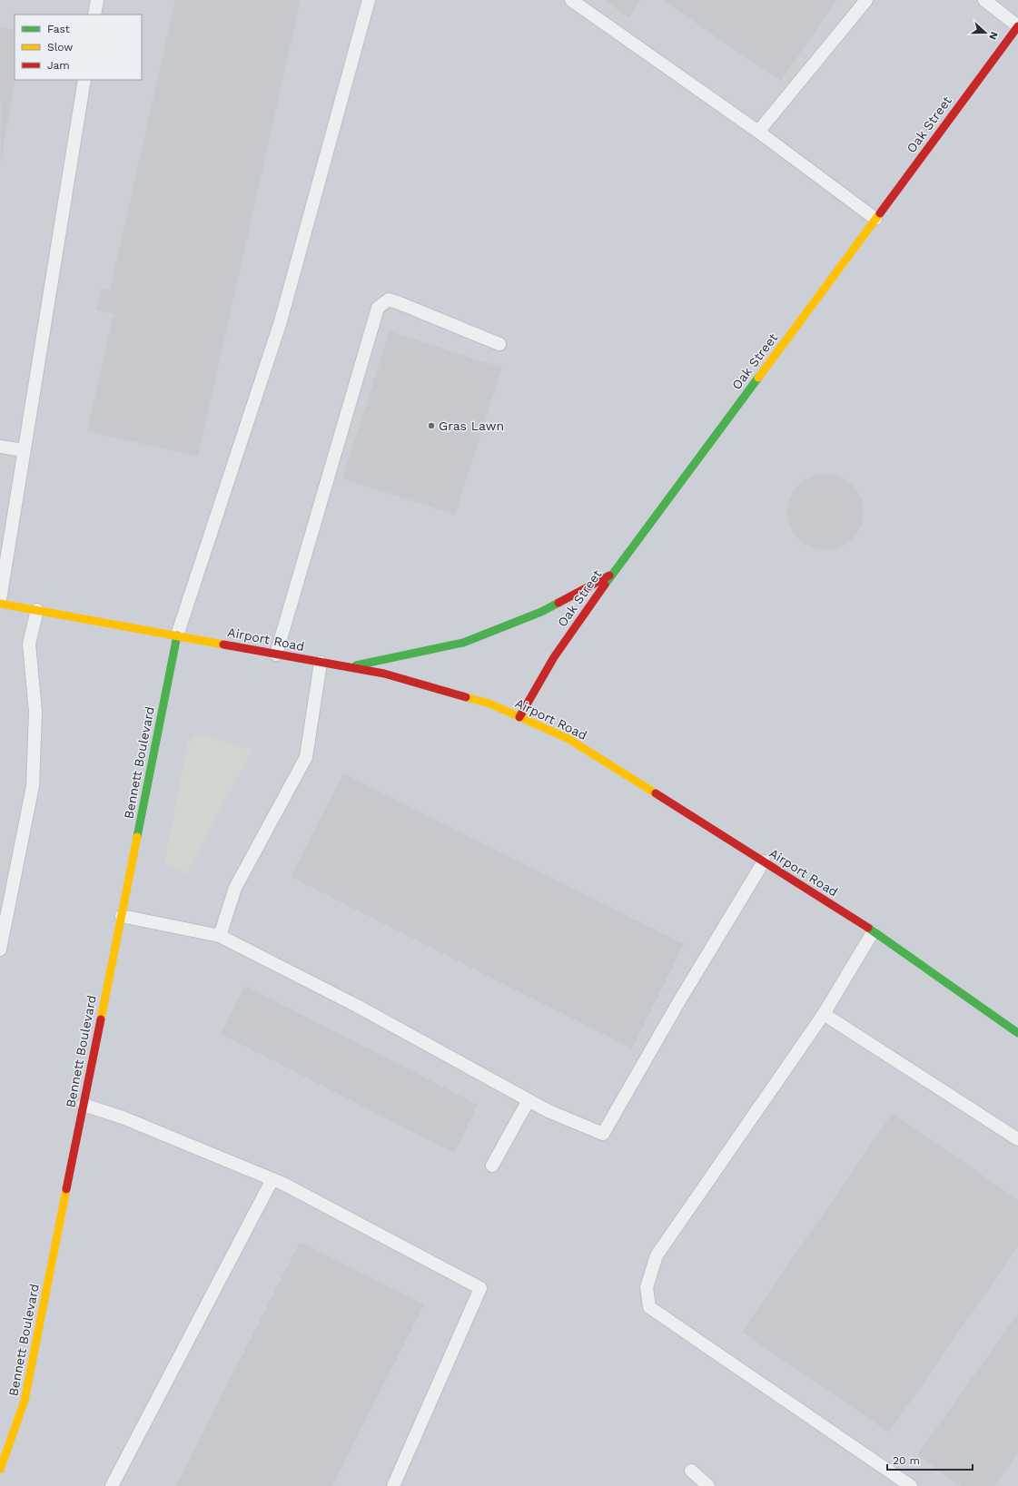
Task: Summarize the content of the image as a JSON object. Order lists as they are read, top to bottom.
{
  "streets": {
    "street": ["Oak Street", "Airport Road", "Bennett Boulevard"]
  },
  "crossings": [
    ["Oak Street", "Airport Road"],
    ["Airport Road", "Bennett Boulevard"]
  ],
  "places": ["Gras Lawn"],
  "legend": ["Fast", "Slow", "Jam"],
  "scale_bar": "20 m",
  "north": "right"
}
